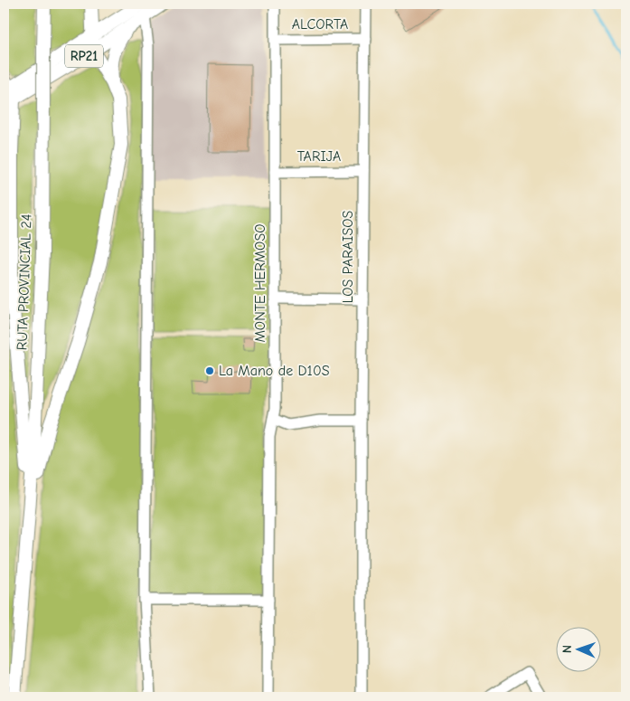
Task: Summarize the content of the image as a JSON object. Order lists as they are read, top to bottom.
{
  "streets": {
    "main road": ["RP21", "RUTA PROVINCIAL 24"],
    "street": [
      "ALCORTA",
      "TARIJA",
      "LOS PARAISOS",
      "MONTE HERMOSO"
    ]
  },
  "crossings": [
    ["ALCORTA", "LOS PARAISOS"],
    ["ALCORTA", "MONTE HERMOSO"],
    ["TARIJA", "LOS PARAISOS"],
    ["TARIJA", "MONTE HERMOSO"]
  ],
  "places": ["La Mano de D10S"],
  "north": "left"
}
